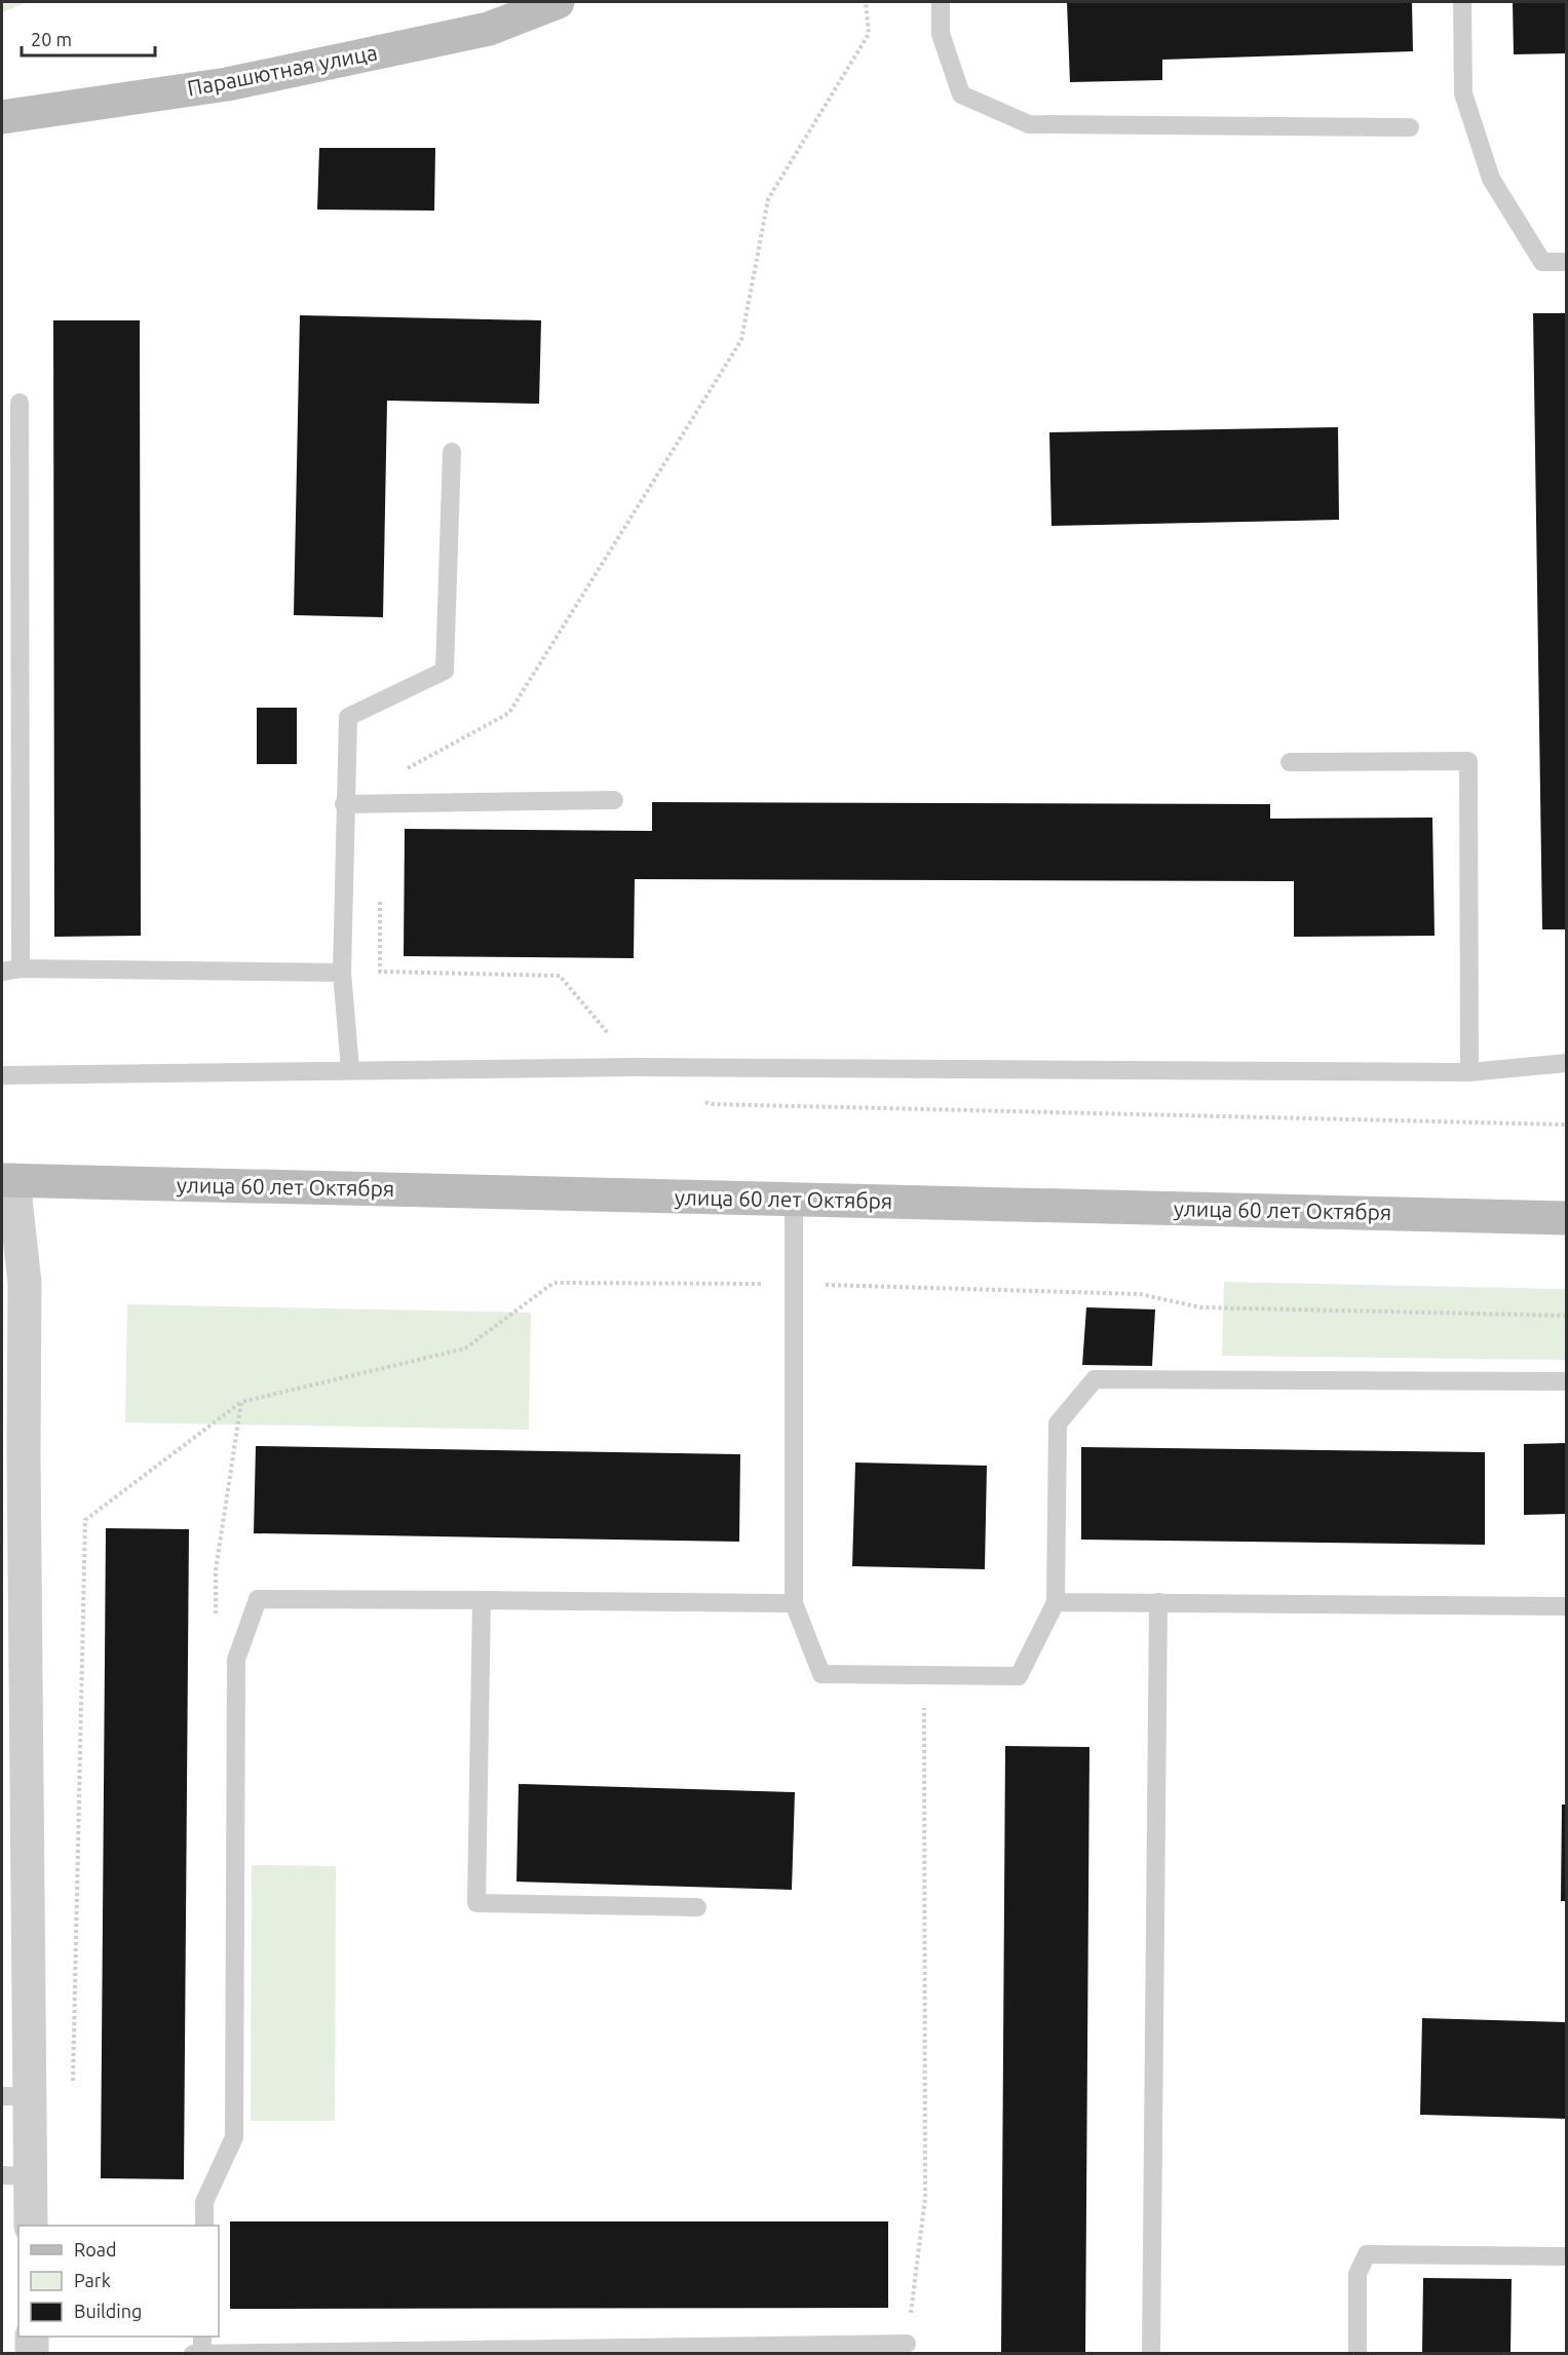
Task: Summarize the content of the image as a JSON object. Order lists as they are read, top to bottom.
{
  "streets": {
    "main road": ["Парашютная улица", "улица 60 лет Октября"]
  },
  "legend": ["Road", "Park", "Building"],
  "scale_bar": "20 m"
}
